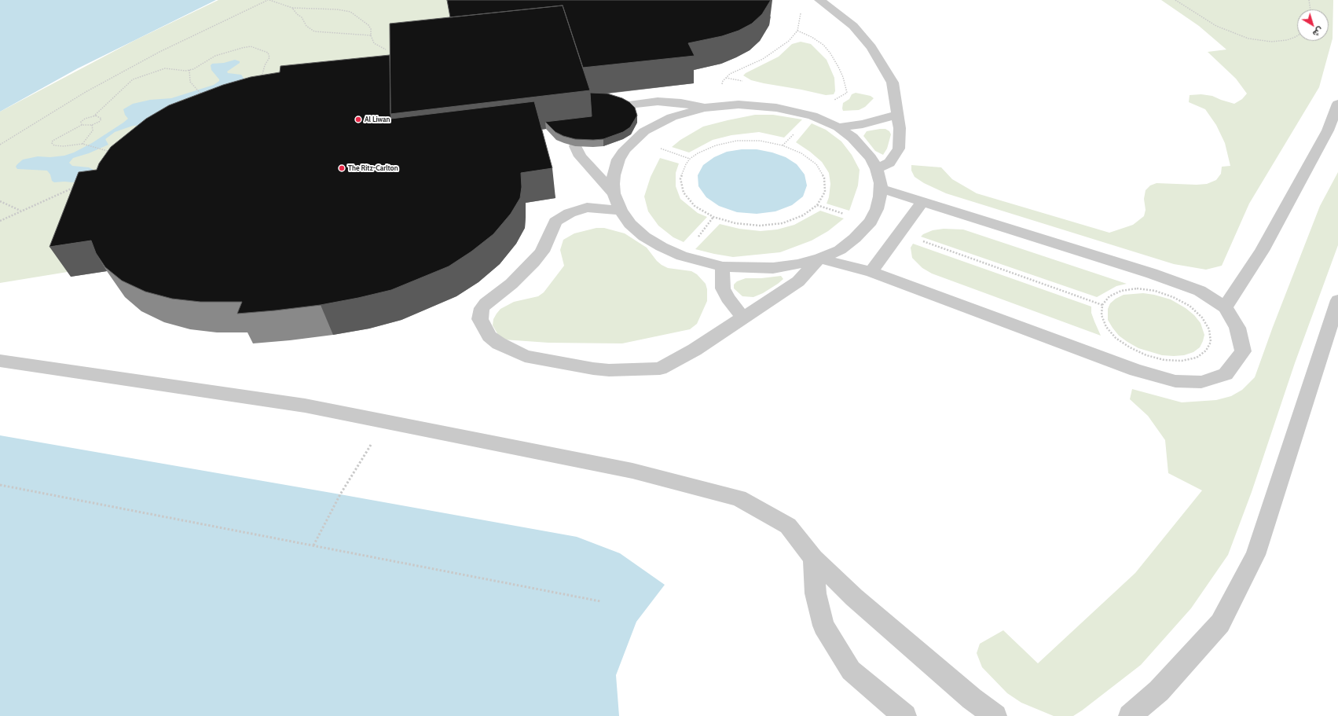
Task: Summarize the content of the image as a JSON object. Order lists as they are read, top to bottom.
{
  "places": ["Al Liwan", "The Ritz-Carlton"],
  "north": "bottom right"
}
